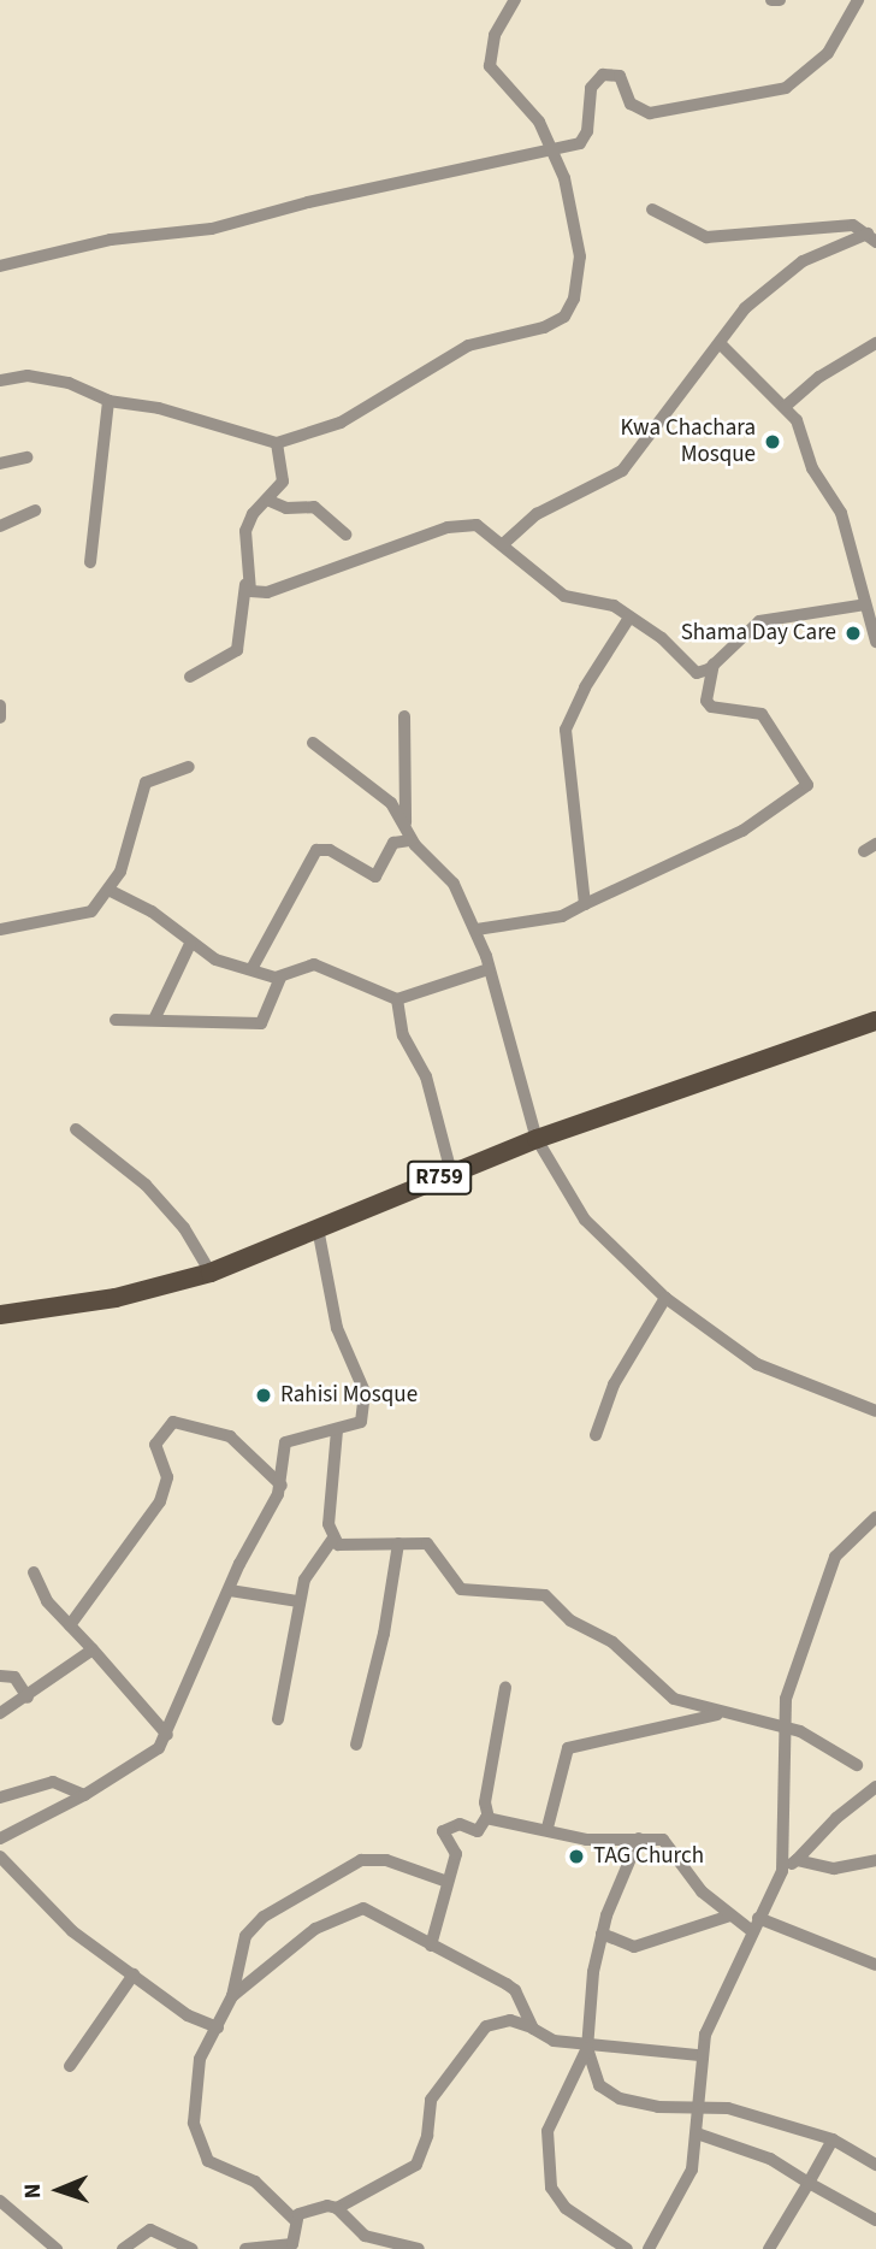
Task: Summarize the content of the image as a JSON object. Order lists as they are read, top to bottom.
{
  "streets": {
    "main road": ["R759"]
  },
  "places": [
    "Kwa Chachara Mosque",
    "Shama Day Care",
    "Rahisi Mosque",
    "TAG Church"
  ],
  "north": "left"
}
